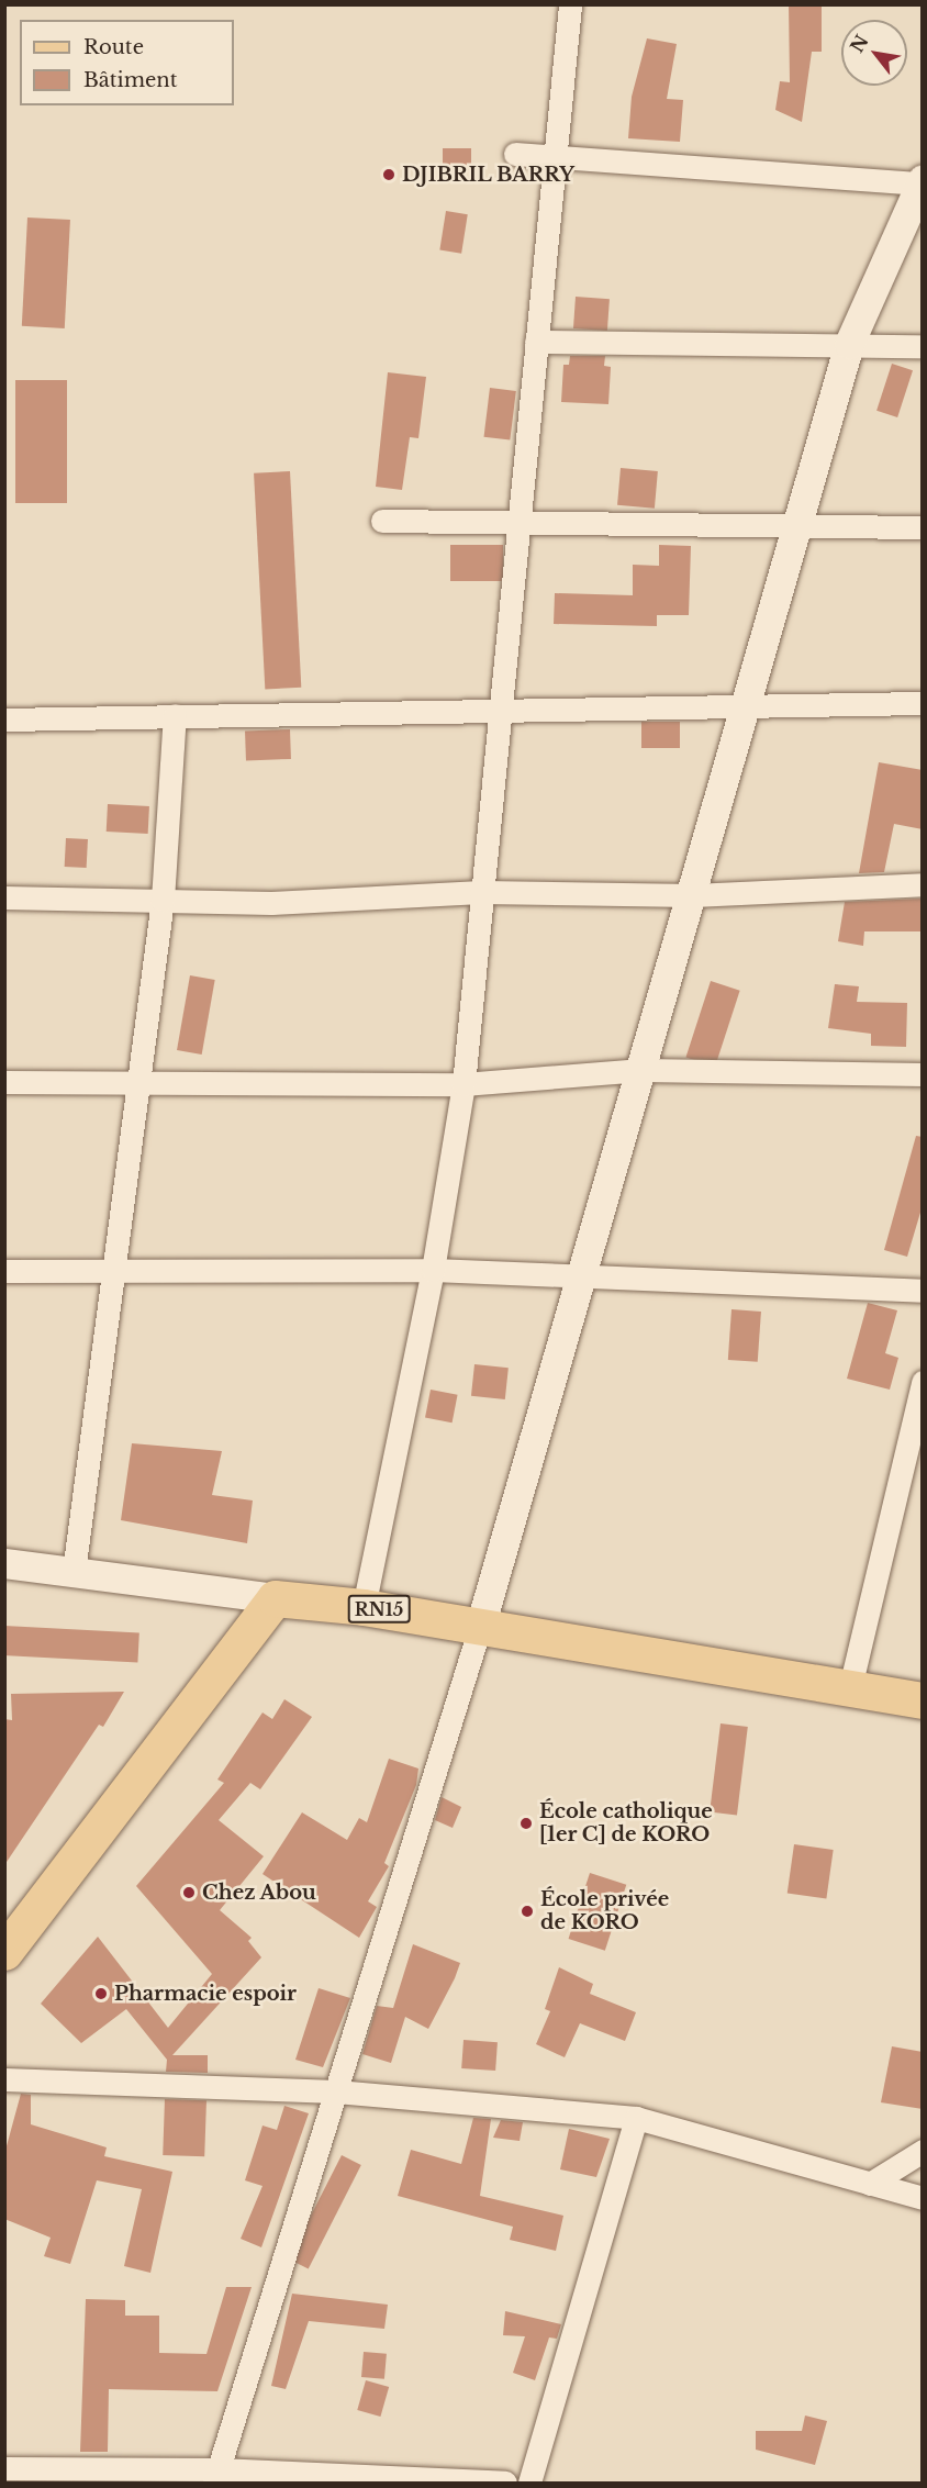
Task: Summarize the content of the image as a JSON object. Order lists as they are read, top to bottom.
{
  "streets": {
    "main road": ["RN15"]
  },
  "places": [
    "DJIBRIL BARRY",
    "École catholique [1er C] de KORO",
    "Chez Abou",
    "École privée de KORO",
    "Pharmacie espoir"
  ],
  "legend": ["Route", "Bâtiment"],
  "north": "top left"
}
